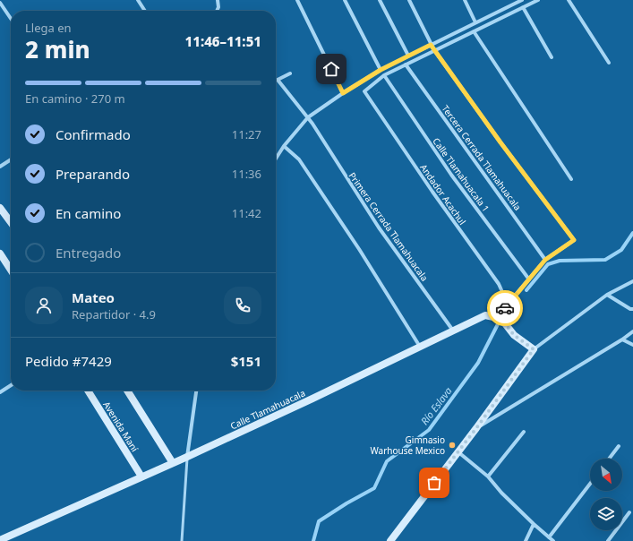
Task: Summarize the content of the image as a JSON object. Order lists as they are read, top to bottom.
{
  "streets": {
    "street": [
      "Tercera Cerrada Tlamahuacala",
      "Calle Tlamahuacala 1",
      "Andador Acachul",
      "Primera Cerrada Tlamahuacala",
      "Calle Tlamahuacala",
      "Avenida Maní"
    ]
  },
  "crossings": [
    ["Calle Tlamahuacala 1", "Andador Acachul"],
    ["Primera Cerrada Tlamahuacala", "Calle Tlamahuacala"],
    ["Calle Tlamahuacala", "Avenida Maní"]
  ],
  "water": ["Río Eslava"],
  "places": ["Gimnasio Warhouse Mexico"],
  "north": "bottom right",
  "page": {
    "heading": ["2 min", "Llega en", "11:46–11:51"],
    "panel": [
      "Mateo",
      "Repartidor · 4.9",
      "Pedido #7429",
      "$151"
    ],
    "bar": "En camino · 270 m",
    "list": [
      ["Confirmado", "11:27"],
      ["Preparando", "11:36"],
      ["En camino", "11:42"],
      "Entregado"
    ]
  }
}
